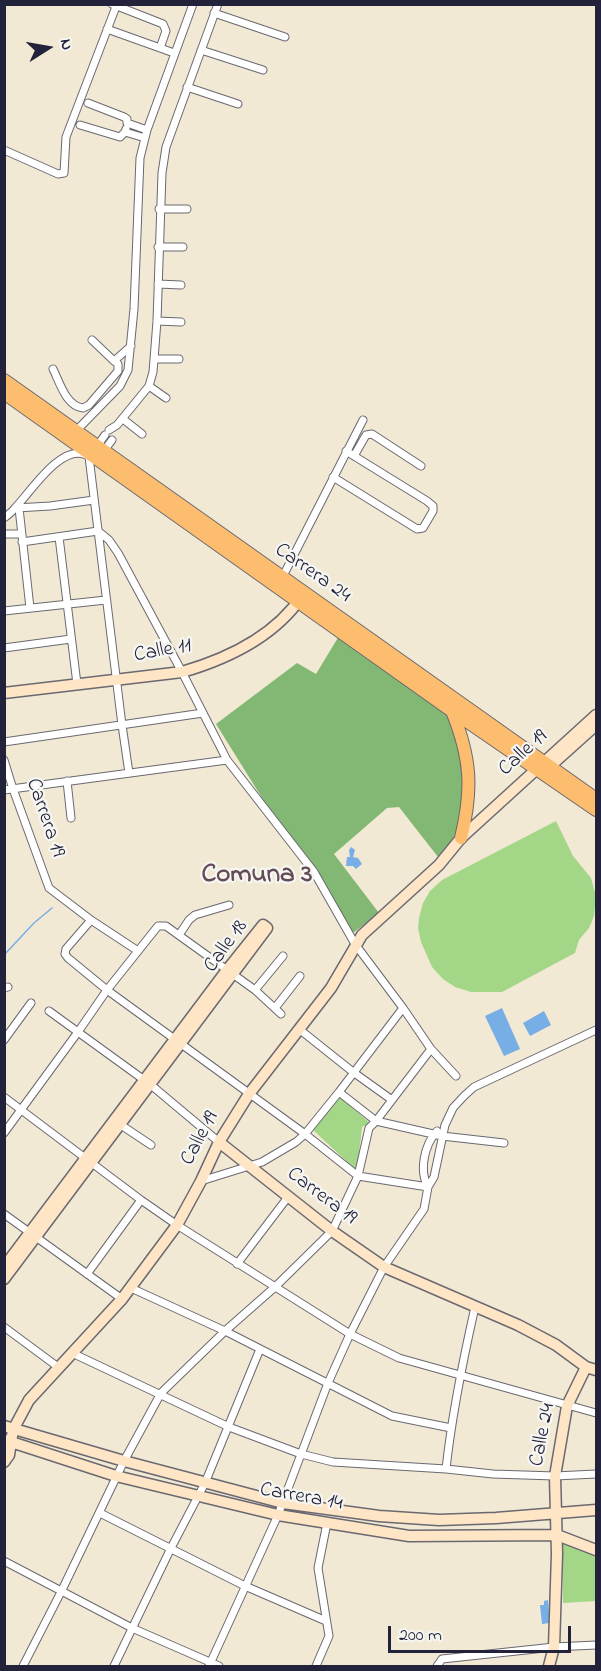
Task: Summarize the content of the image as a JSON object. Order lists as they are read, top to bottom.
{
  "streets": {
    "main road": ["Carrera 24"],
    "street": [
      "Calle 11",
      "Calle 19",
      "Carrera 19",
      "Calle 18",
      "Calle 24",
      "Carrera 14"
    ]
  },
  "crossings": [
    ["Carrera 24", "Calle 11"],
    ["Carrera 24", "Calle 19"],
    ["Calle 19", "Carrera 19"],
    ["Calle 19", "Carrera 14"],
    ["Carrera 19", "Calle 18"],
    ["Carrera 19", "Calle 24"],
    ["Calle 24", "Carrera 14"]
  ],
  "districts": ["Comuna 3"],
  "scale_bar": "200 m",
  "north": "right"
}
